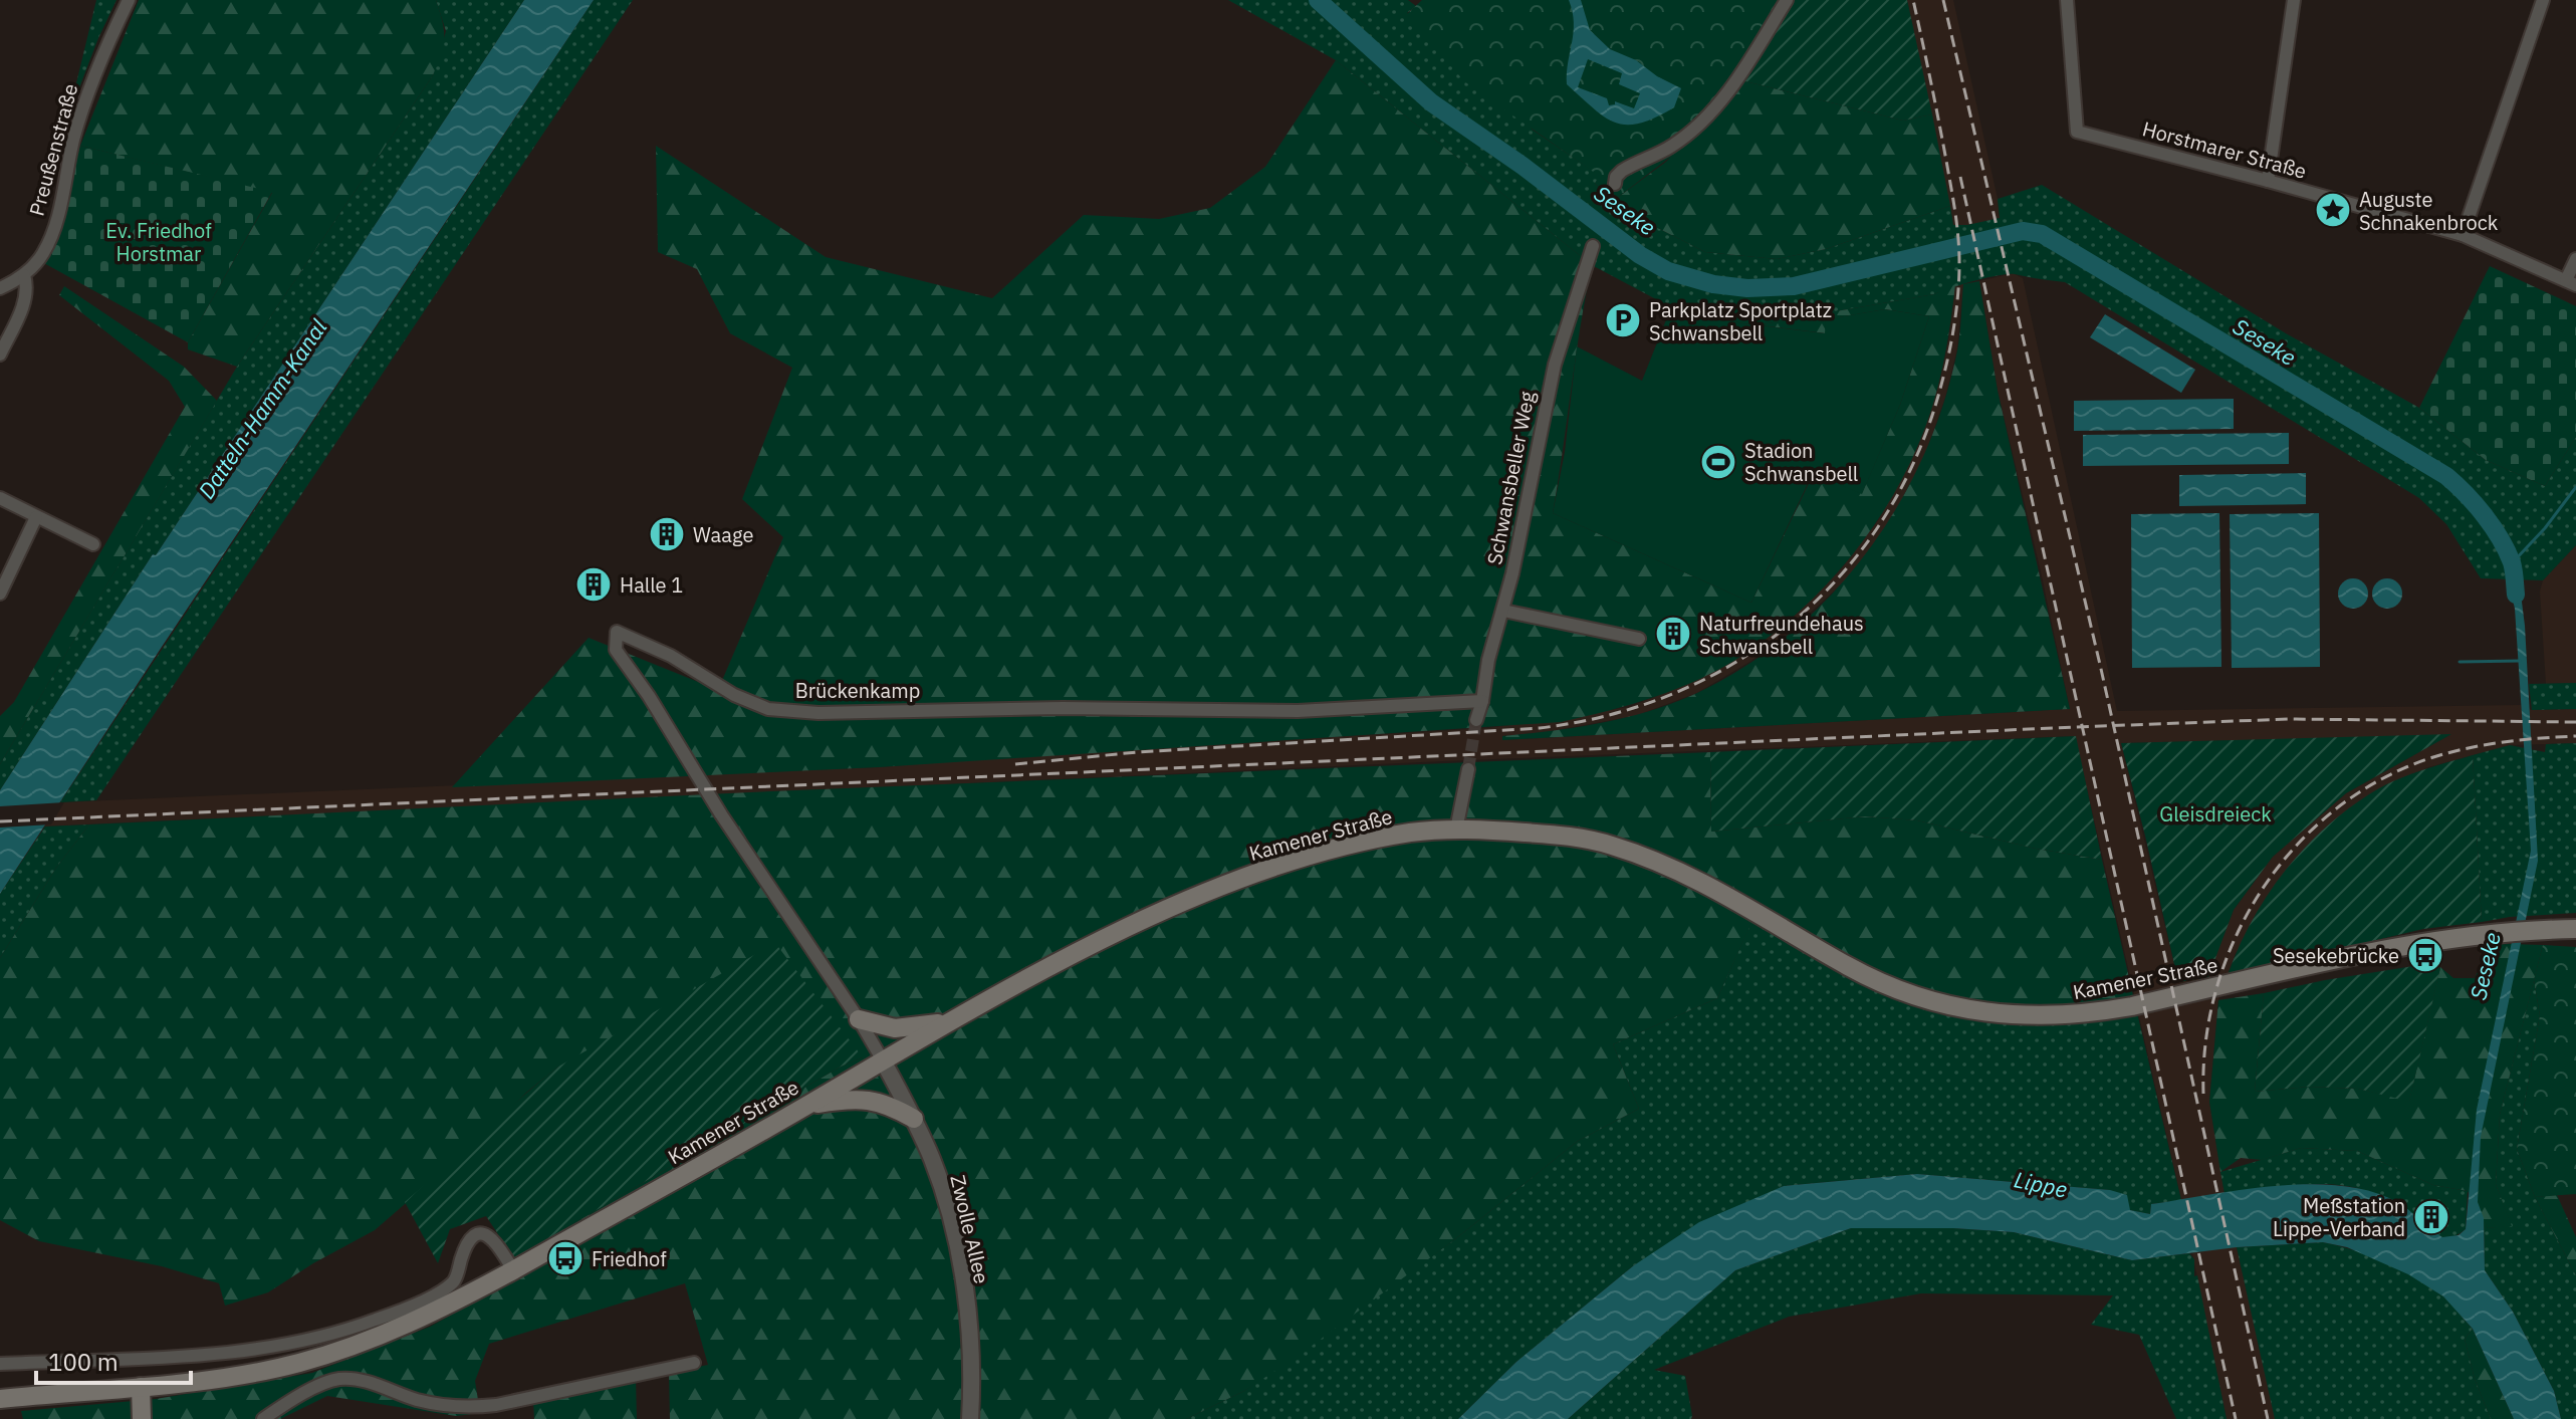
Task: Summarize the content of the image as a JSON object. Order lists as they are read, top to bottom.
{
  "streets": {
    "main road": ["Kamener Straße"],
    "street": [
      "Preußenstraße",
      "Horstmarer Straße",
      "Schwansbeller Weg",
      "Brückenkamp",
      "Zwolle Allee"
    ]
  },
  "crossings": [
    ["Schwansbeller Weg", "Brückenkamp"],
    ["Brückenkamp", "Kamener Straße"],
    ["Brückenkamp", "Zwolle Allee"],
    ["Kamener Straße", "Zwolle Allee"]
  ],
  "water": ["Seseke", "Datteln-Hamm-Kanal", "Lippe"],
  "parks": ["Ev. Friedhof Horstmar", "Gleisdreieck"],
  "places": {
    "place": ["Auguste Schnakenbrock"],
    "parking": ["Parkplatz Sportplatz Schwansbell"],
    "sports": ["Stadion Schwansbell"],
    "building": [
      "Waage",
      "Halle 1",
      "Naturfreundehaus Schwansbell",
      "Meßstation Lippe-Verband"
    ],
    "bus stop": ["Sesekebrücke", "Friedhof"]
  },
  "scale_bar": "100 m"
}
